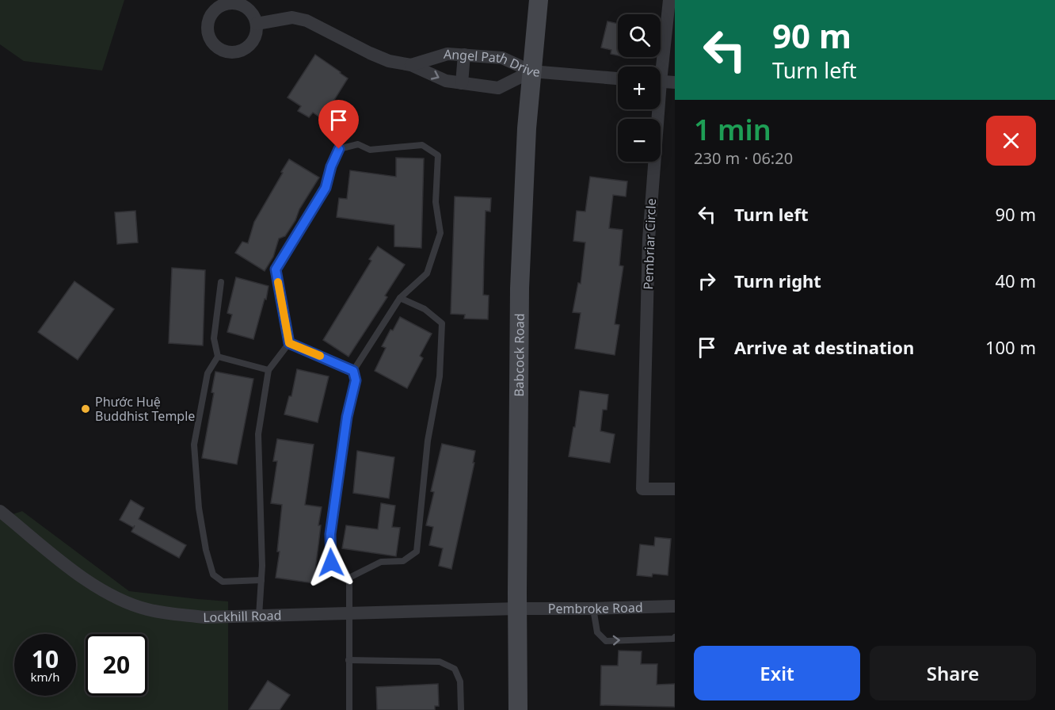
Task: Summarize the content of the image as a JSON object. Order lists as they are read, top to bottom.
{
  "streets": {
    "main road": ["Babcock Road"],
    "street": [
      "Angel Path Drive",
      "Pembriar Circle",
      "Pembroke Road",
      "Lockhill Road"
    ]
  },
  "crossings": [
    ["Angel Path Drive", "Babcock Road"],
    ["Babcock Road", "Pembroke Road"],
    ["Babcock Road", "Lockhill Road"],
    ["Pembroke Road", "Lockhill Road"]
  ],
  "places": ["Phước Huệ Buddhist Temple"],
  "page": {
    "turn": ["90 m", "Turn left"],
    "map_buttons": ["+", "−"],
    "heading": ["1 min", "230 m · 06:20"],
    "list": [
      {
        "name": "Turn left",
        "value": "90 m"
      },
      {
        "name": "Turn right",
        "value": "40 m"
      },
      {
        "name": "Arrive at destination",
        "value": "100 m"
      }
    ],
    "speed": "10 km/h",
    "limit": "20",
    "buttons": ["Exit", "Share"]
  }
}
